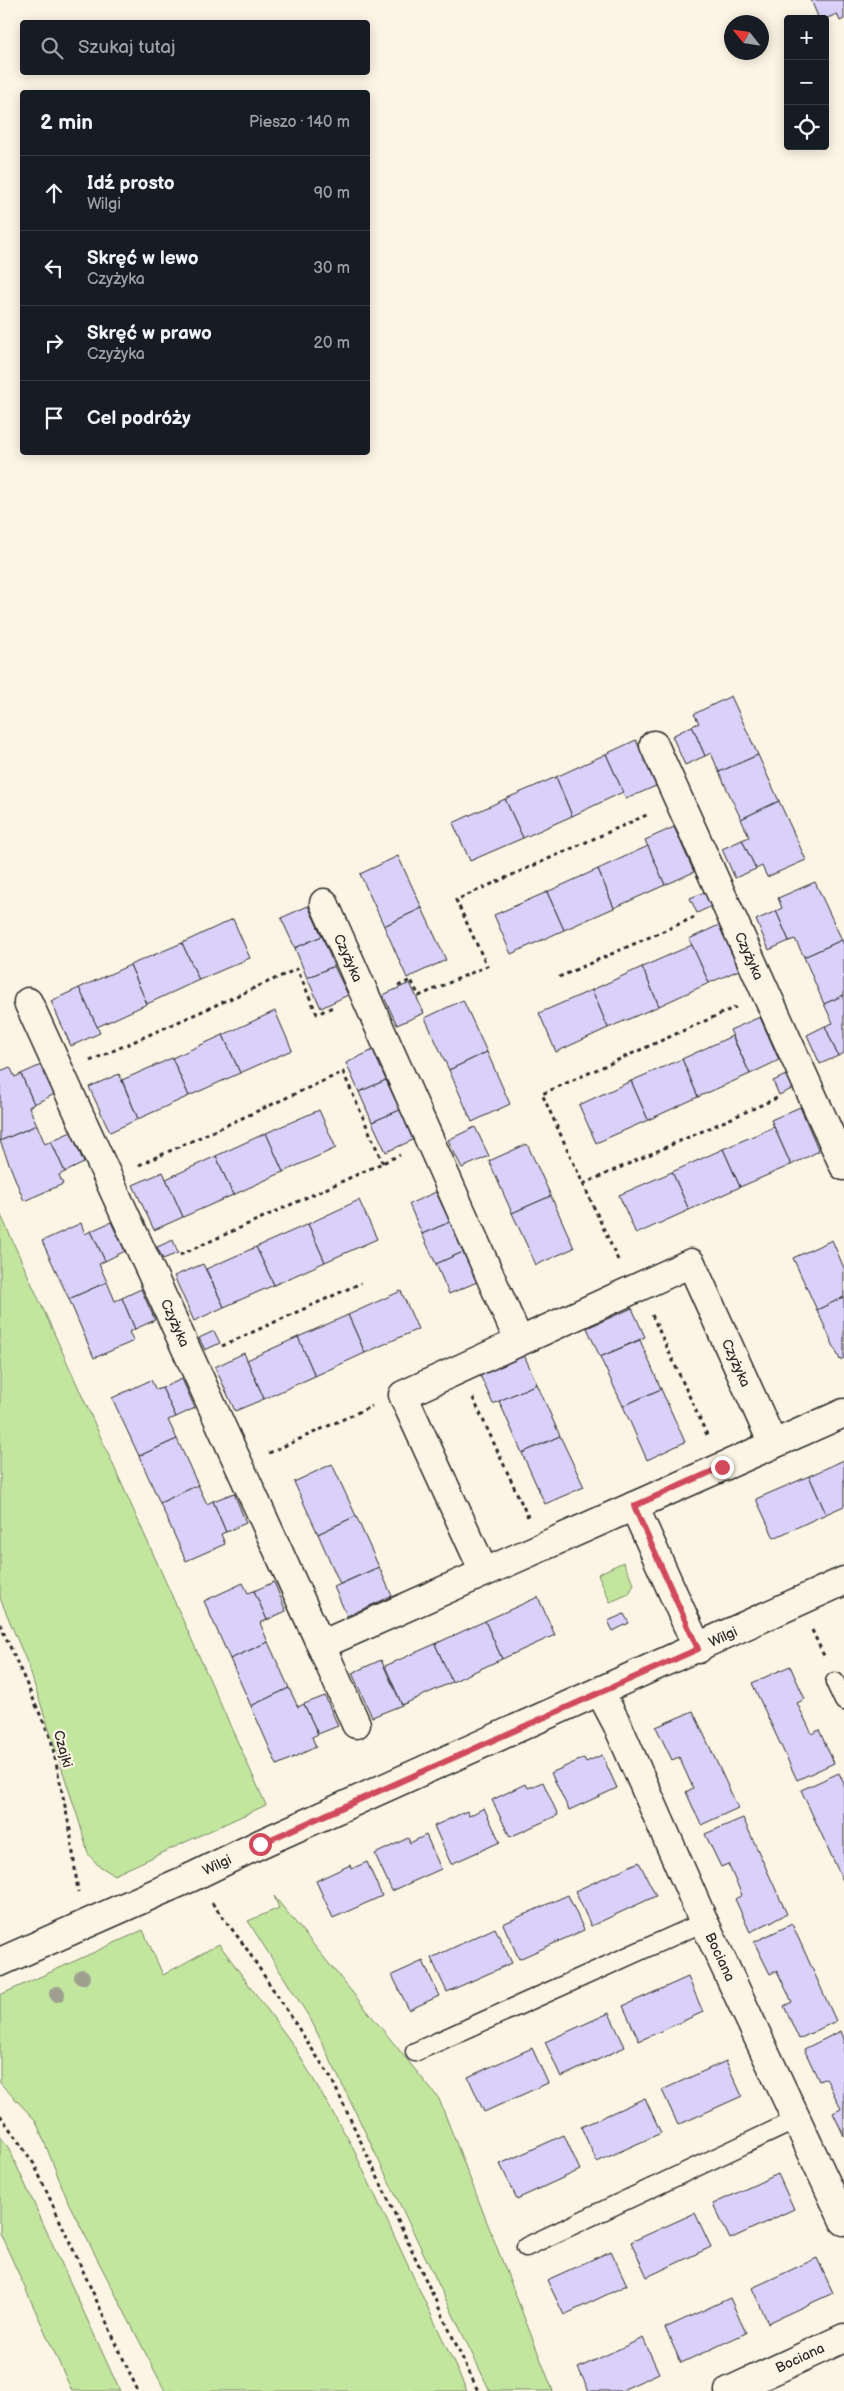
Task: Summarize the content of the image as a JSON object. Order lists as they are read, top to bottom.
{
  "streets": {
    "street": ["Czyżyka", "Wilgi", "Bociana"],
    "path": ["Czajki"]
  },
  "crossings": [
    ["Wilgi", "Bociana"]
  ],
  "north": "top left",
  "page": {
    "map_buttons": ["+", "−"],
    "search": "Szukaj tutaj",
    "heading": ["2 min", "Pieszo · 140 m"],
    "list": [
      ["Idź prosto", "Wilgi", "90 m"],
      ["Skręć w lewo", "Czyżyka", "30 m"],
      ["Skręć w prawo", "Czyżyka", "20 m"],
      "Cel podróży"
    ]
  }
}
